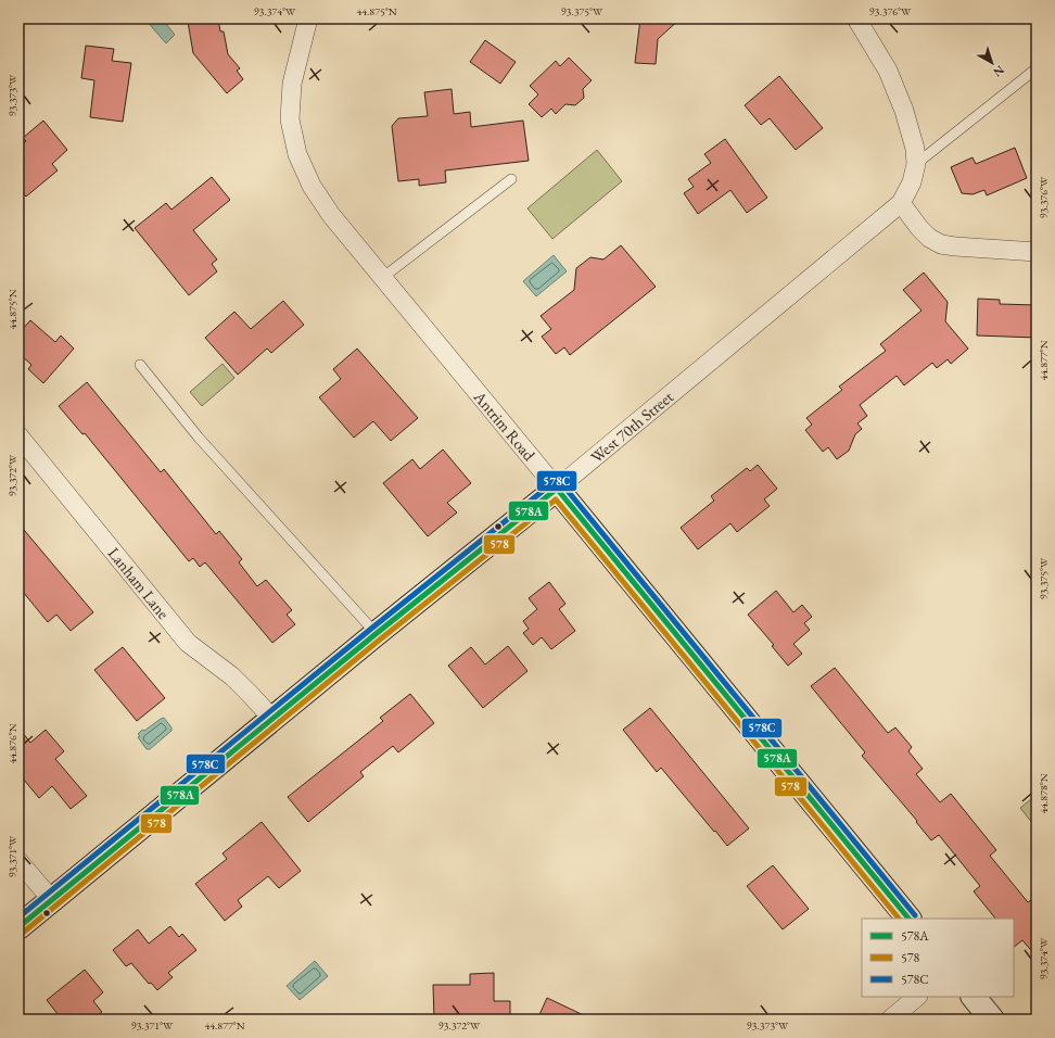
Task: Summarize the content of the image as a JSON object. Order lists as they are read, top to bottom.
{
  "streets": {
    "street": ["Antrim Road", "West 70th Street", "Lanham Lane"]
  },
  "crossings": [
    ["Antrim Road", "West 70th Street"],
    ["West 70th Street", "Lanham Lane"]
  ],
  "lines": ["transit line 578C", "transit line 578A", "transit line 578"],
  "legend": ["578A", "578", "578C"],
  "north": "bottom right",
  "coordinates": [
    "93.374°W",
    "44.875°N",
    "93.375°W",
    "93.376°W",
    "93.373°W",
    "44.877°N",
    "93.372°W",
    "44.876°N",
    "44.878°N",
    "93.371°W"
  ]
}
